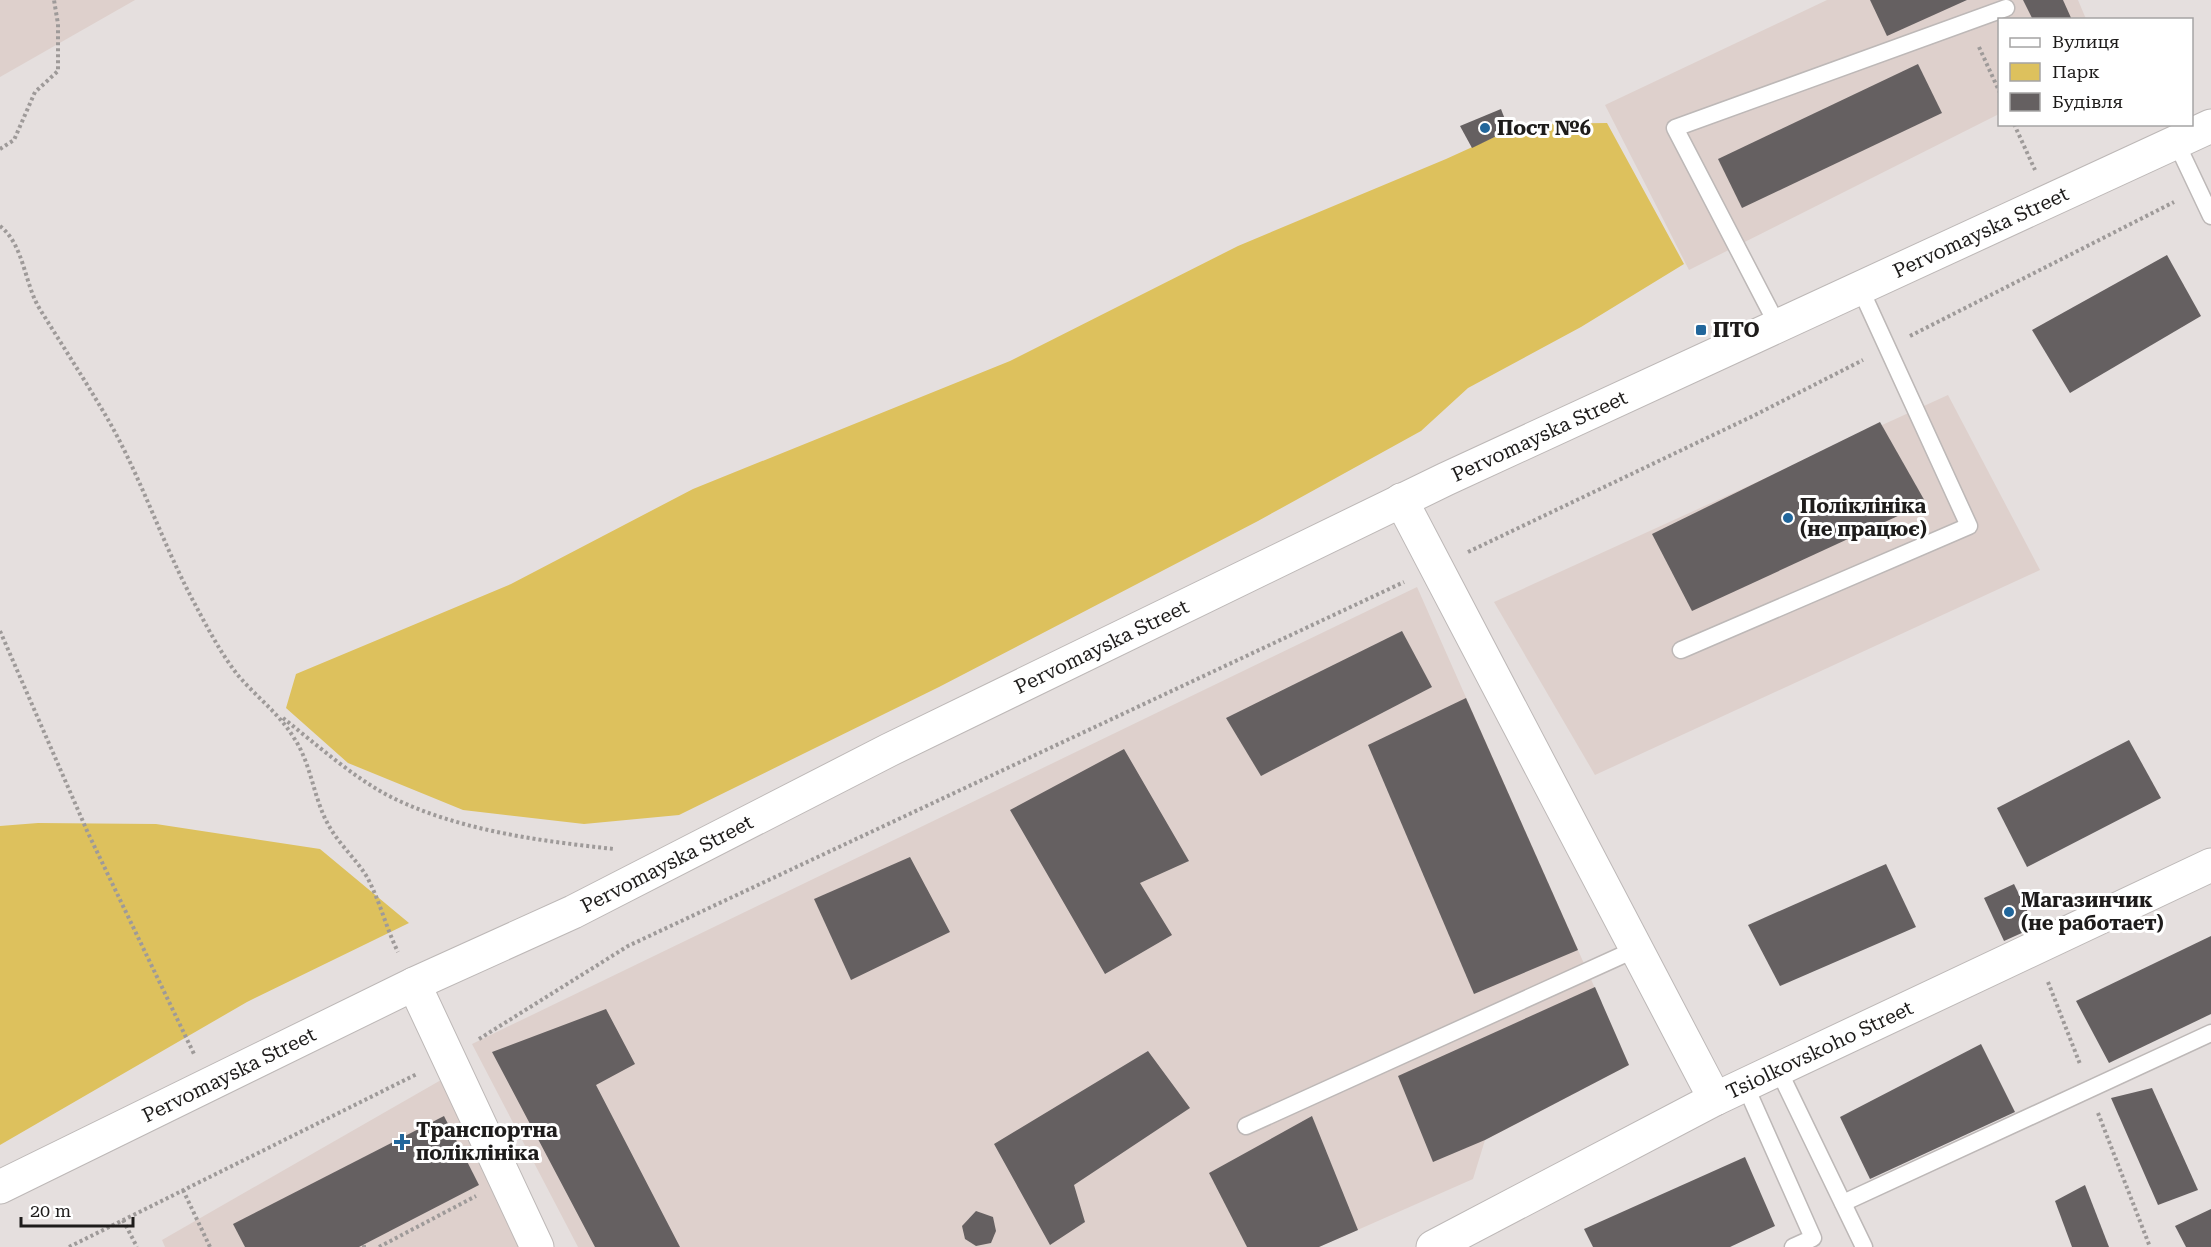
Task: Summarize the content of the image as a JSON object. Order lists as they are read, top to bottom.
{
  "streets": {
    "street": ["Pervomayska Street", "Tsiolkovskoho Street"]
  },
  "places": {
    "other": ["Пост №6", "Поліклініка (не працює)", "Магазинчик (не работает)"],
    "transit": ["ПТО"],
    "health": ["Транспортна поліклініка"]
  },
  "legend": ["Вулиця", "Парк", "Будівля"],
  "scale_bar": "20 m"
}
